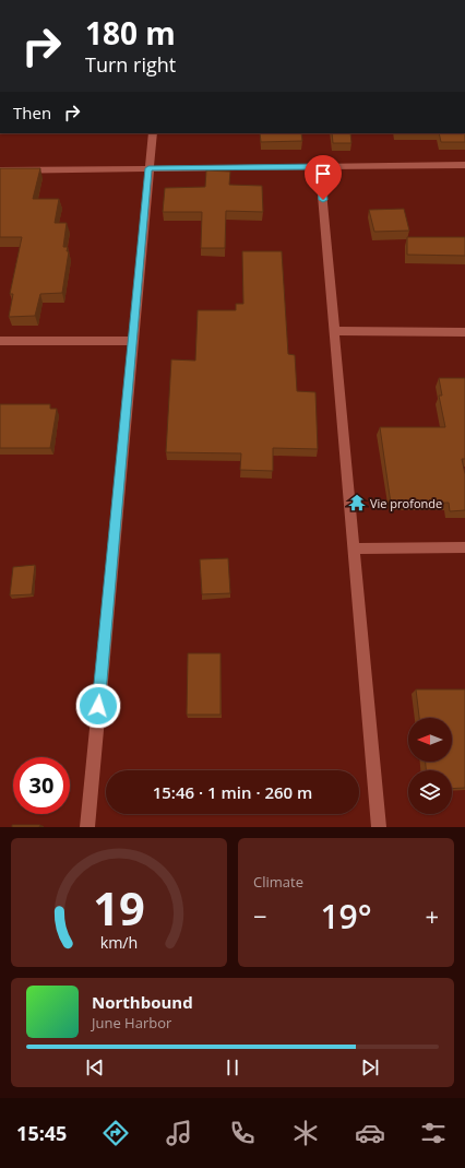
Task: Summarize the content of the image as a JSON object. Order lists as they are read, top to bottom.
{
  "places": {
    "temple": ["Vie profonde"]
  },
  "north": "left",
  "page": {
    "turn": ["180 m", "Turn right"],
    "then": "Then",
    "limit": "30",
    "trip": "15:46 · 1 min · 260 m",
    "tile": "Climate",
    "heat": ["−", "19°", "+"],
    "song": ["Northbound", "June Harbor"],
    "tabs": "15:45",
    "gauge": ["19", "km/h"]
  }
}
